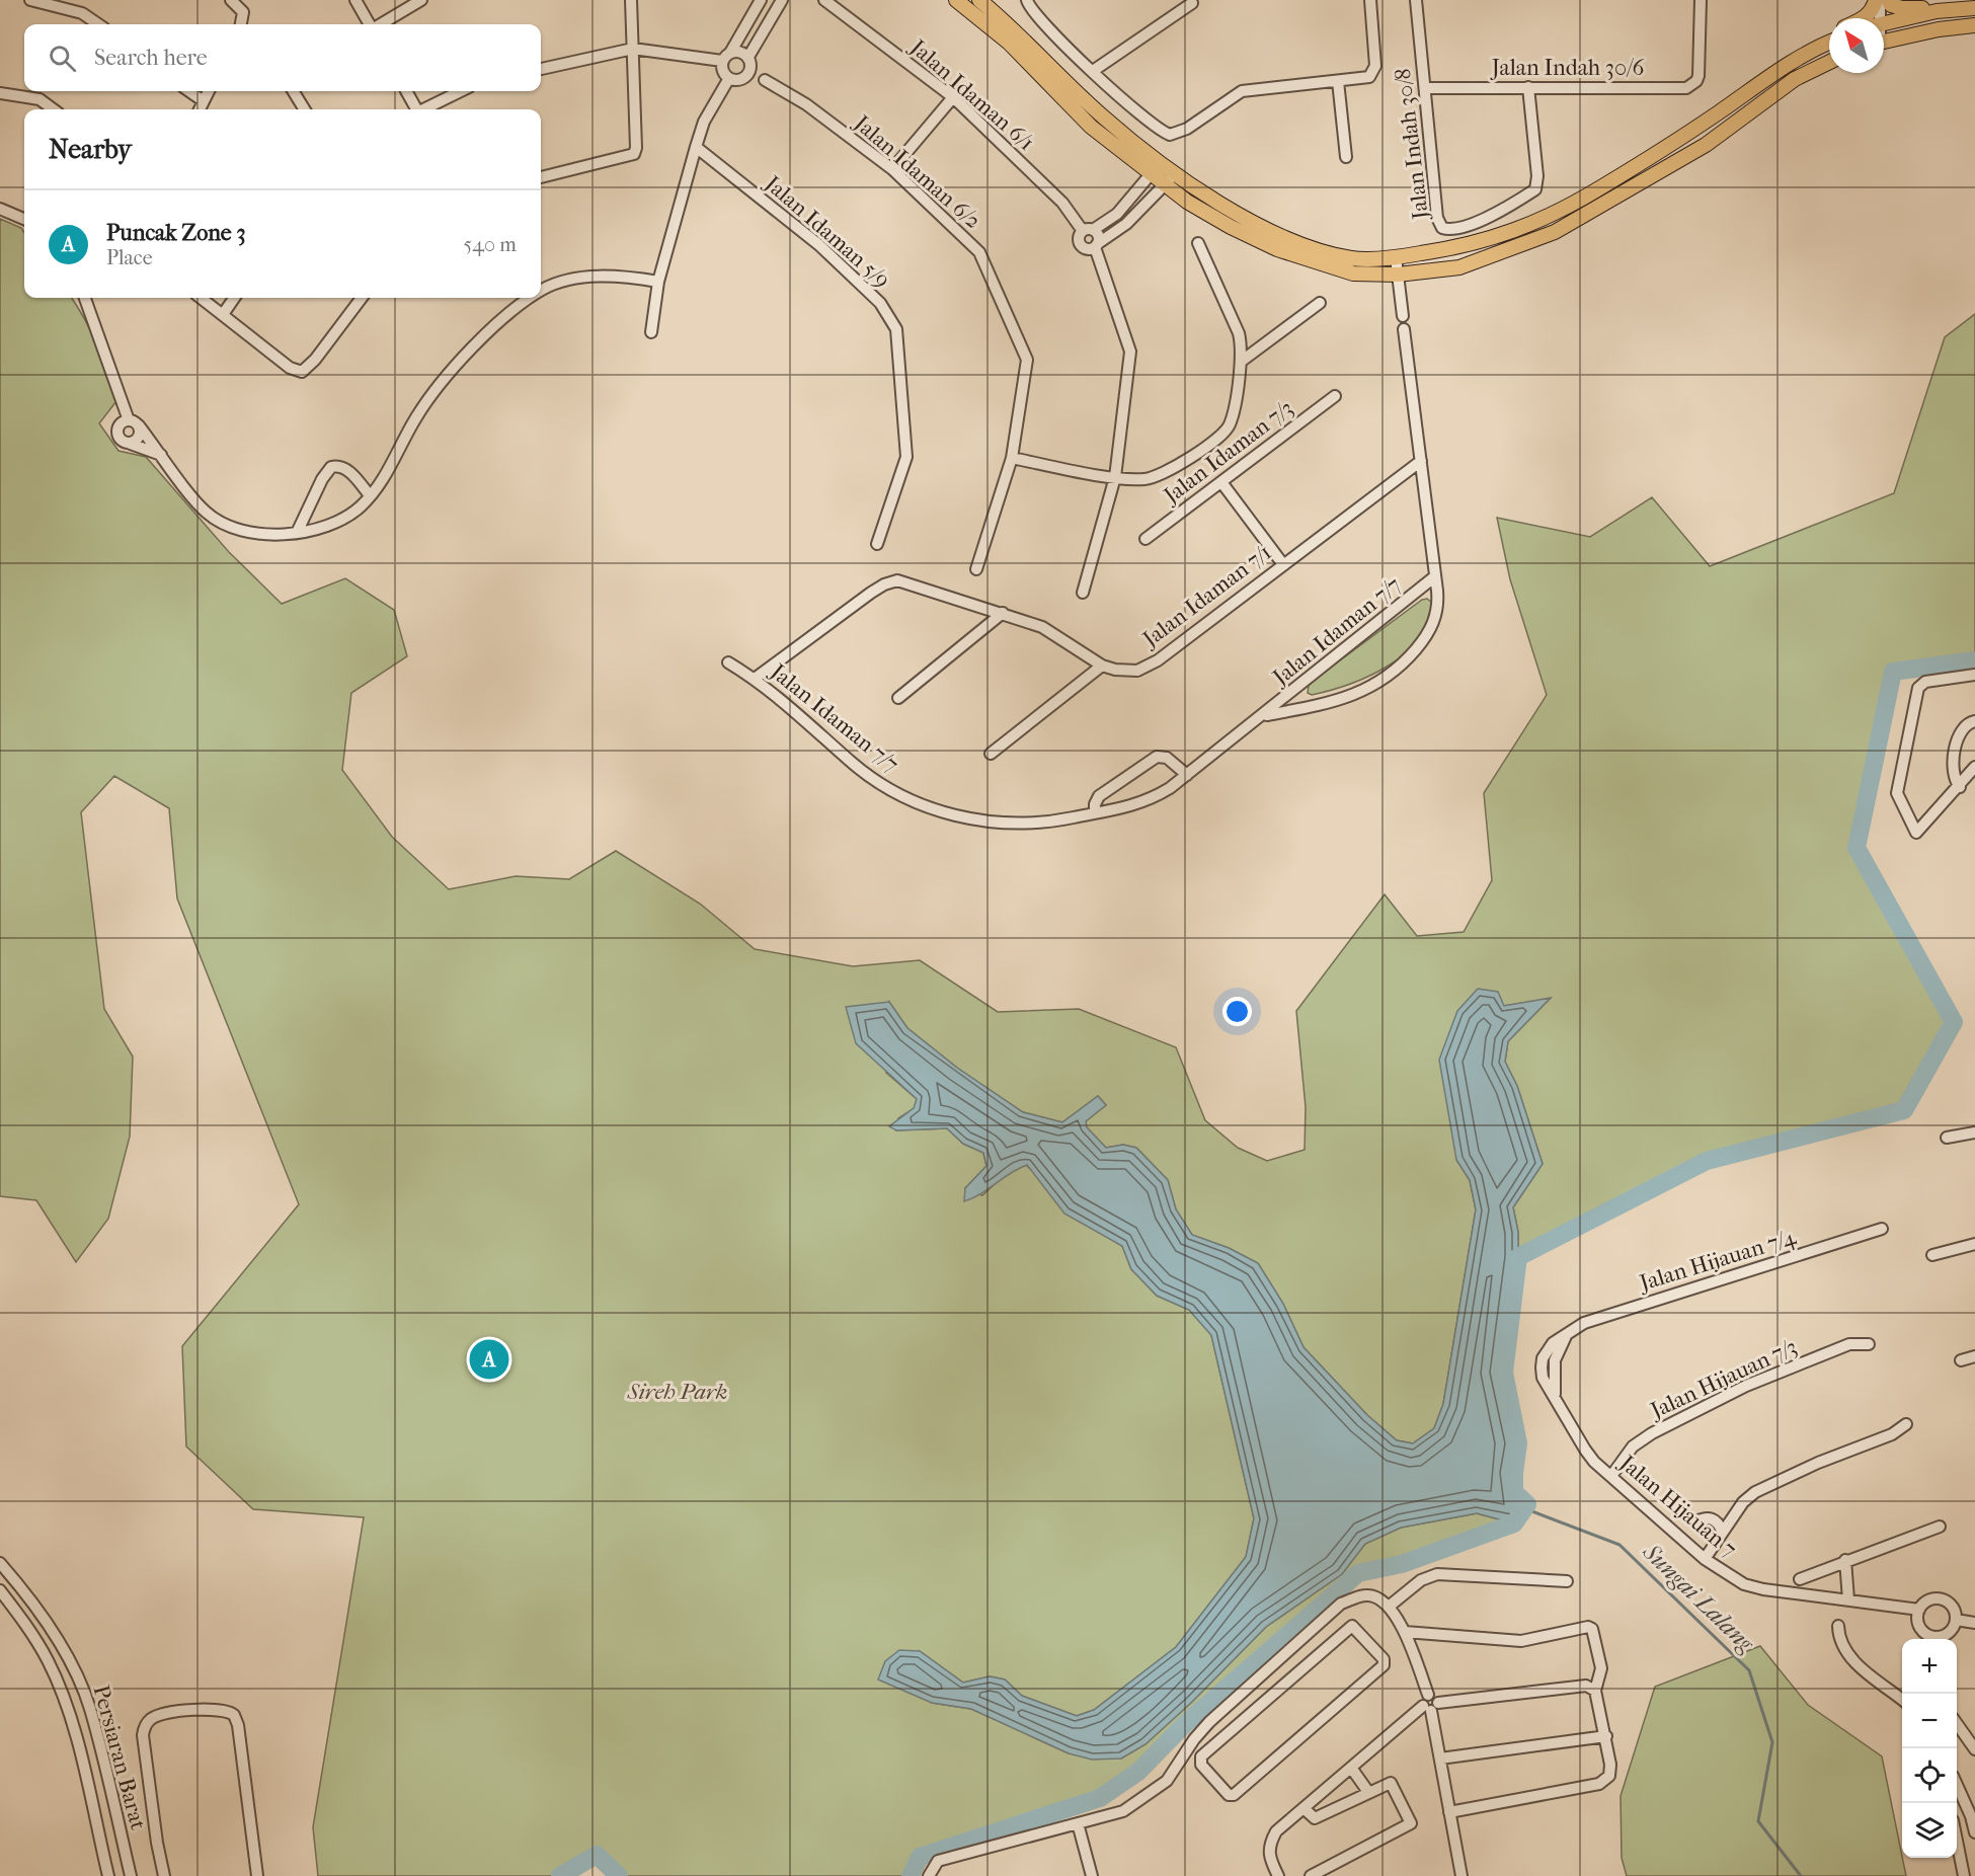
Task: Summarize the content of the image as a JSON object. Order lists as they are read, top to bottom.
{
  "streets": {
    "street": [
      "Jalan Indah 30/6",
      "Jalan Idaman 6/1",
      "Jalan Indah 30/8",
      "Jalan Idaman 6/2",
      "Jalan Idaman 5/9",
      "Jalan Idaman 7/3",
      "Jalan Idaman 7/1",
      "Jalan Idaman 7/7",
      "Jalan Hijauan 7/4",
      "Jalan Hijauan 7/3",
      "Jalan Hijauan 7",
      "Persiaran Barat"
    ]
  },
  "crossings": [
    ["Jalan Indah 30/6", "Jalan Indah 30/8"],
    ["Jalan Idaman 7/1", "Jalan Idaman 7/7"],
    ["Jalan Hijauan 7/4", "Jalan Hijauan 7"],
    ["Jalan Hijauan 7/3", "Jalan Hijauan 7"]
  ],
  "water": ["Sungai Lalang"],
  "parks": ["Sireh Park"],
  "north": "top left",
  "page": {
    "search": "Search here",
    "heading": "Nearby",
    "list": [
      {
        "mark": "A",
        "name": "Puncak Zone 3",
        "note": "Place",
        "value": "540 m"
      }
    ],
    "pins": "A",
    "map_buttons": ["+", "−"]
  }
}
